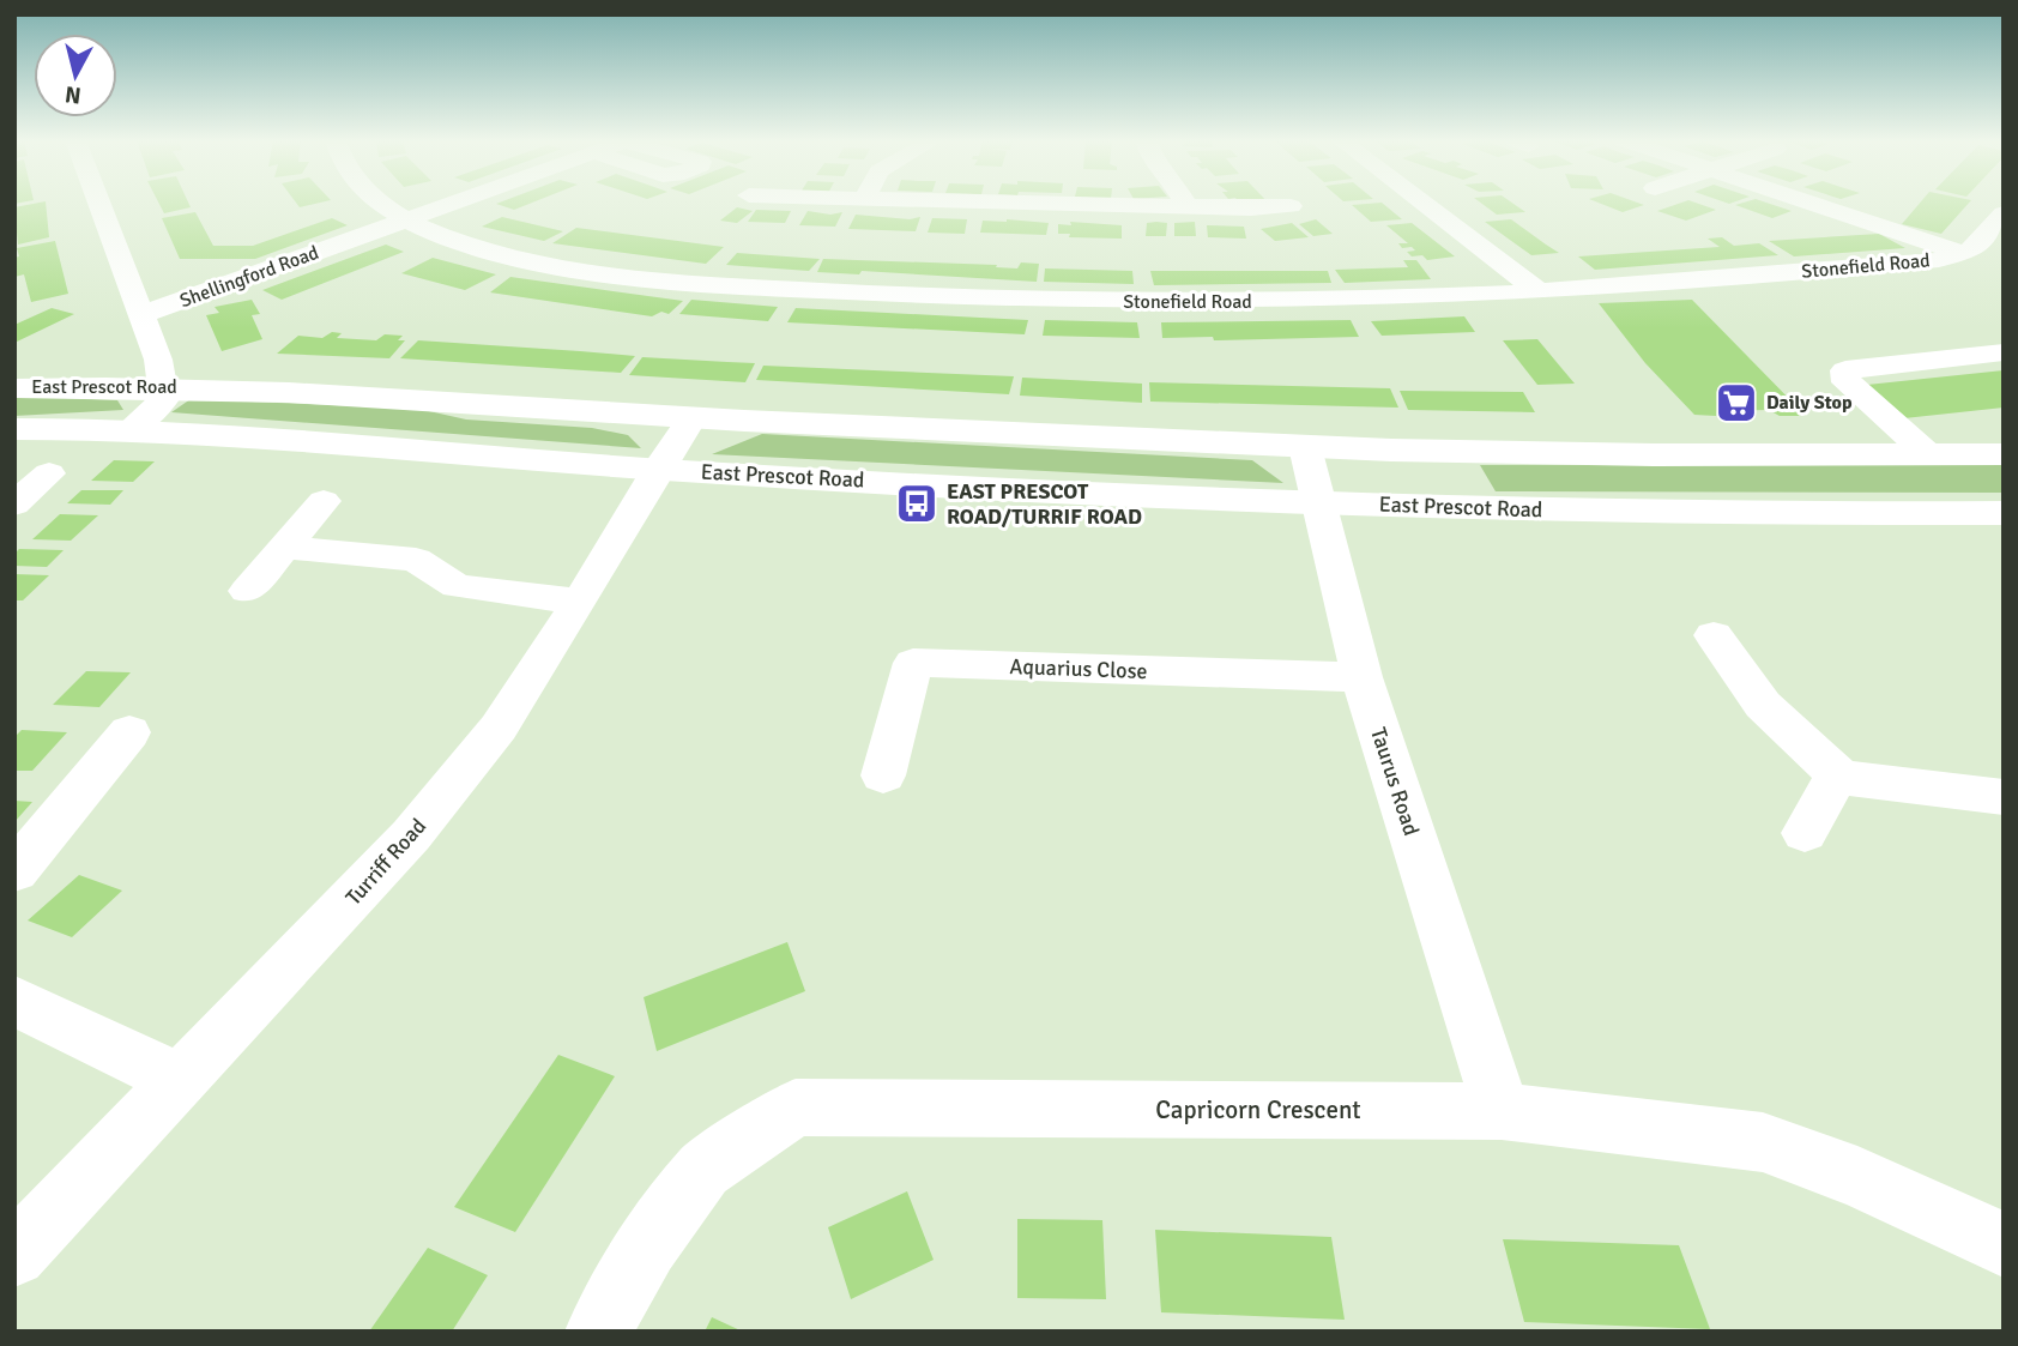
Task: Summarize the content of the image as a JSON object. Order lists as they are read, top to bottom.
{
  "streets": {
    "highway": ["East Prescot Road"],
    "street": [
      "Stonefield Road",
      "Shellingford Road",
      "Aquarius Close",
      "Taurus Road",
      "Turriff Road",
      "Capricorn Crescent"
    ]
  },
  "crossings": [
    ["Stonefield Road", "Shellingford Road"],
    ["East Prescot Road", "Taurus Road"],
    ["East Prescot Road", "Turriff Road"],
    ["Aquarius Close", "Taurus Road"],
    ["Taurus Road", "Capricorn Crescent"]
  ],
  "places": {
    "supermarket": ["Daily Stop"],
    "bus stop": ["EAST PRESCOT ROAD/TURRIF ROAD"]
  },
  "north": "bottom"
}
